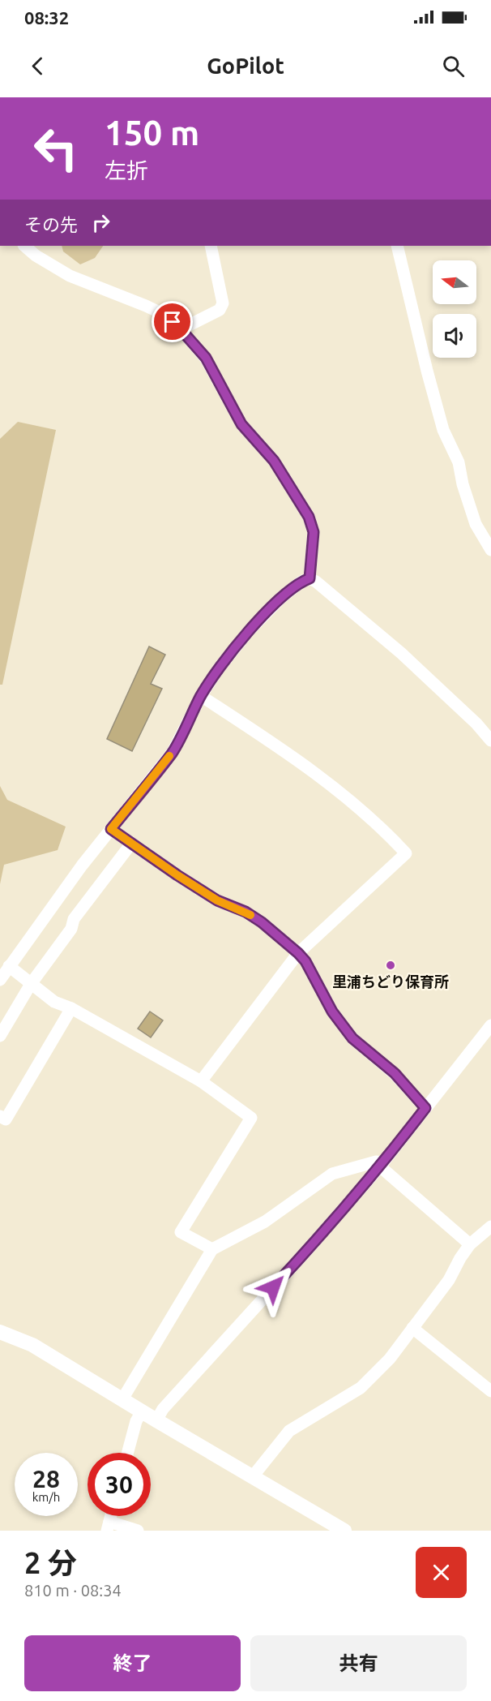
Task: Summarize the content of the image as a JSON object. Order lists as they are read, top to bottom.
{
  "places": ["里浦ちどり保育所"],
  "north": "left",
  "page": {
    "status": "08:32",
    "header": "GoPilot",
    "turn": ["150 m", "左折"],
    "then": "その先",
    "speed": "28 km/h",
    "limit": "30",
    "heading": ["2 分", "810 m · 08:34"],
    "buttons": ["終了", "共有"]
  }
}
